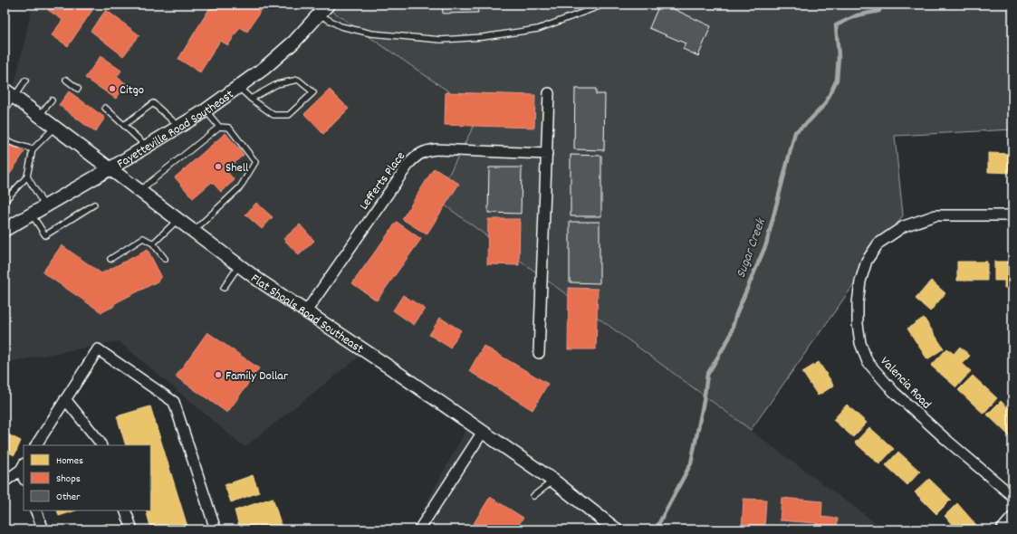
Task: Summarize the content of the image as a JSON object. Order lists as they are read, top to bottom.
{
  "streets": {
    "street": [
      "Fayetteville Road Southeast",
      "Lefferts Place",
      "Flat Shoals Road Southeast",
      "Valencia Road"
    ]
  },
  "crossings": [
    ["Fayetteville Road Southeast", "Flat Shoals Road Southeast"],
    ["Lefferts Place", "Flat Shoals Road Southeast"]
  ],
  "water": ["Sugar Creek"],
  "places": ["Citgo", "Shell", "Family Dollar"],
  "legend": ["Homes", "Shops", "Other"]
}
